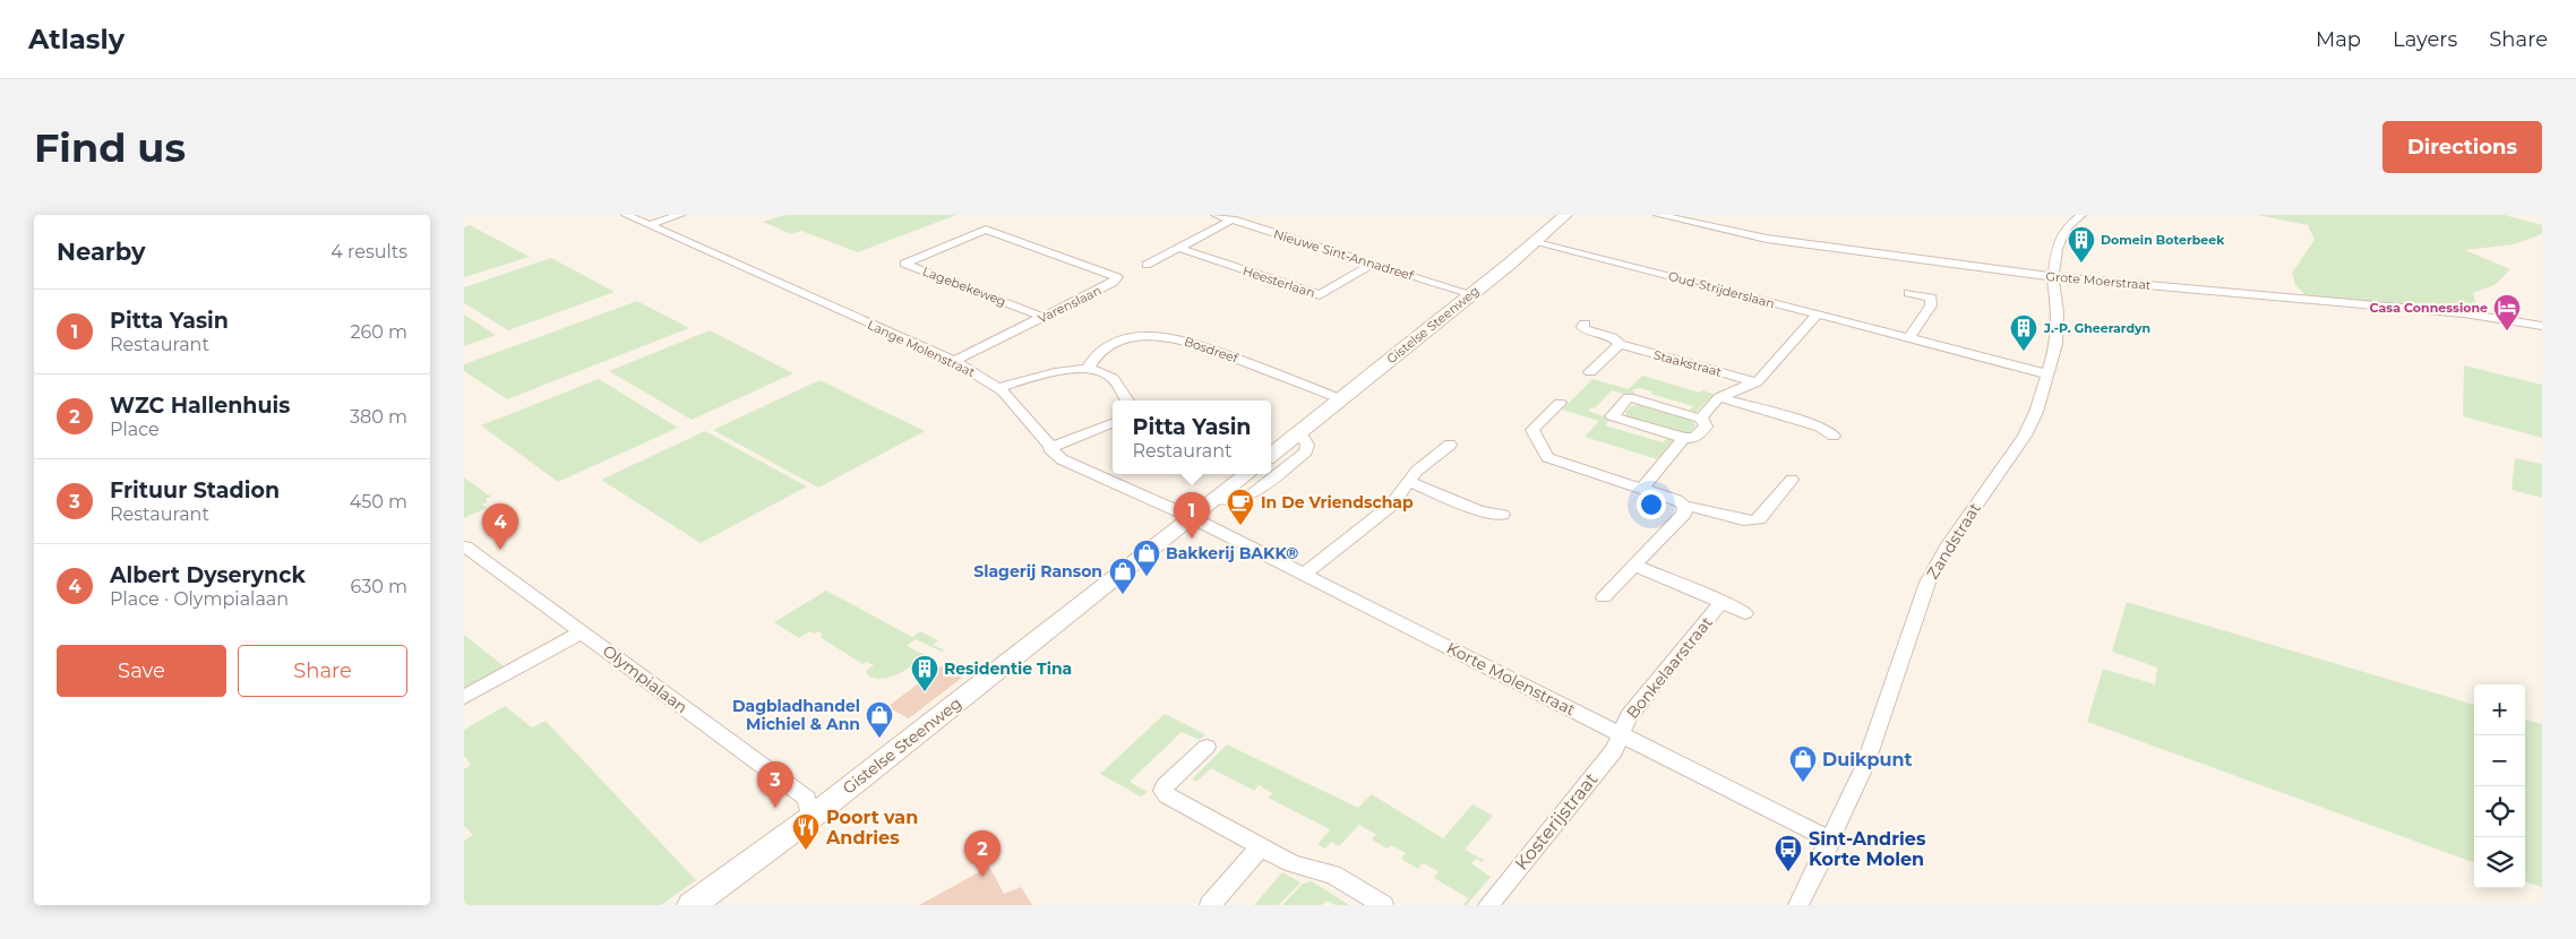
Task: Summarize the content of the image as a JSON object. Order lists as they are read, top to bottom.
{
  "streets": {
    "main road": ["Gistelse Steenweg"],
    "street": [
      "Nieuwe Sint-Annadreef",
      "Grote Moerstraat",
      "Heesterlaan",
      "Lagebekeweg",
      "Oud-Strijderslaan",
      "Varenslaan",
      "Lange Molenstraat",
      "Bosdreef",
      "Staakstraat",
      "Zandstraat",
      "Bonkelaarstraat",
      "Olympialaan",
      "Korte Molenstraat",
      "Kosterijstraat"
    ]
  },
  "crossings": [
    ["Nieuwe Sint-Annadreef", "Heesterlaan"],
    ["Nieuwe Sint-Annadreef", "Gistelse Steenweg"],
    ["Grote Moerstraat", "Zandstraat"],
    ["Lagebekeweg", "Varenslaan"],
    ["Oud-Strijderslaan", "Gistelse Steenweg"],
    ["Oud-Strijderslaan", "Zandstraat"],
    ["Varenslaan", "Lange Molenstraat"],
    ["Gistelse Steenweg", "Lange Molenstraat"],
    ["Gistelse Steenweg", "Bosdreef"],
    ["Gistelse Steenweg", "Olympialaan"],
    ["Gistelse Steenweg", "Korte Molenstraat"],
    ["Lange Molenstraat", "Korte Molenstraat"],
    ["Zandstraat", "Korte Molenstraat"],
    ["Bonkelaarstraat", "Korte Molenstraat"],
    ["Bonkelaarstraat", "Kosterijstraat"],
    ["Korte Molenstraat", "Kosterijstraat"]
  ],
  "places": {
    "building": ["Domein Boterbeek", "J.-P. Gheerardyn", "Residentie Tina"],
    "hotel": ["Casa Connessione"],
    "cafe": ["In De Vriendschap"],
    "shop": [
      "Bakkerij BAKK®",
      "Slagerij Ranson",
      "Dagbladhandel Michiel & Ann",
      "Duikpunt"
    ],
    "restaurant": ["Poort van Andries"],
    "bus stop": ["Sint-Andries Korte Molen"]
  },
  "page": {
    "header": "Atlasly",
    "nav": ["Map", "Layers", "Share"],
    "buttons": [
      "Directions",
      ["Save", "Share"]
    ],
    "title": "Find us",
    "heading": ["Nearby", "4 results"],
    "list": [
      {
        "mark": "1",
        "name": "Pitta Yasin",
        "note": "Restaurant",
        "value": "260 m"
      },
      {
        "mark": "2",
        "name": "WZC Hallenhuis",
        "note": "Place",
        "value": "380 m"
      },
      {
        "mark": "3",
        "name": "Frituur Stadion",
        "note": "Restaurant",
        "value": "450 m"
      },
      {
        "mark": "4",
        "name": "Albert Dyserynck",
        "note": "Place · Olympialaan",
        "value": "630 m"
      }
    ],
    "popup": ["Pitta Yasin", "Restaurant"],
    "pins": [
      "1",
      "4",
      "3",
      "2"
    ],
    "map_buttons": ["+", "−"]
  }
}
